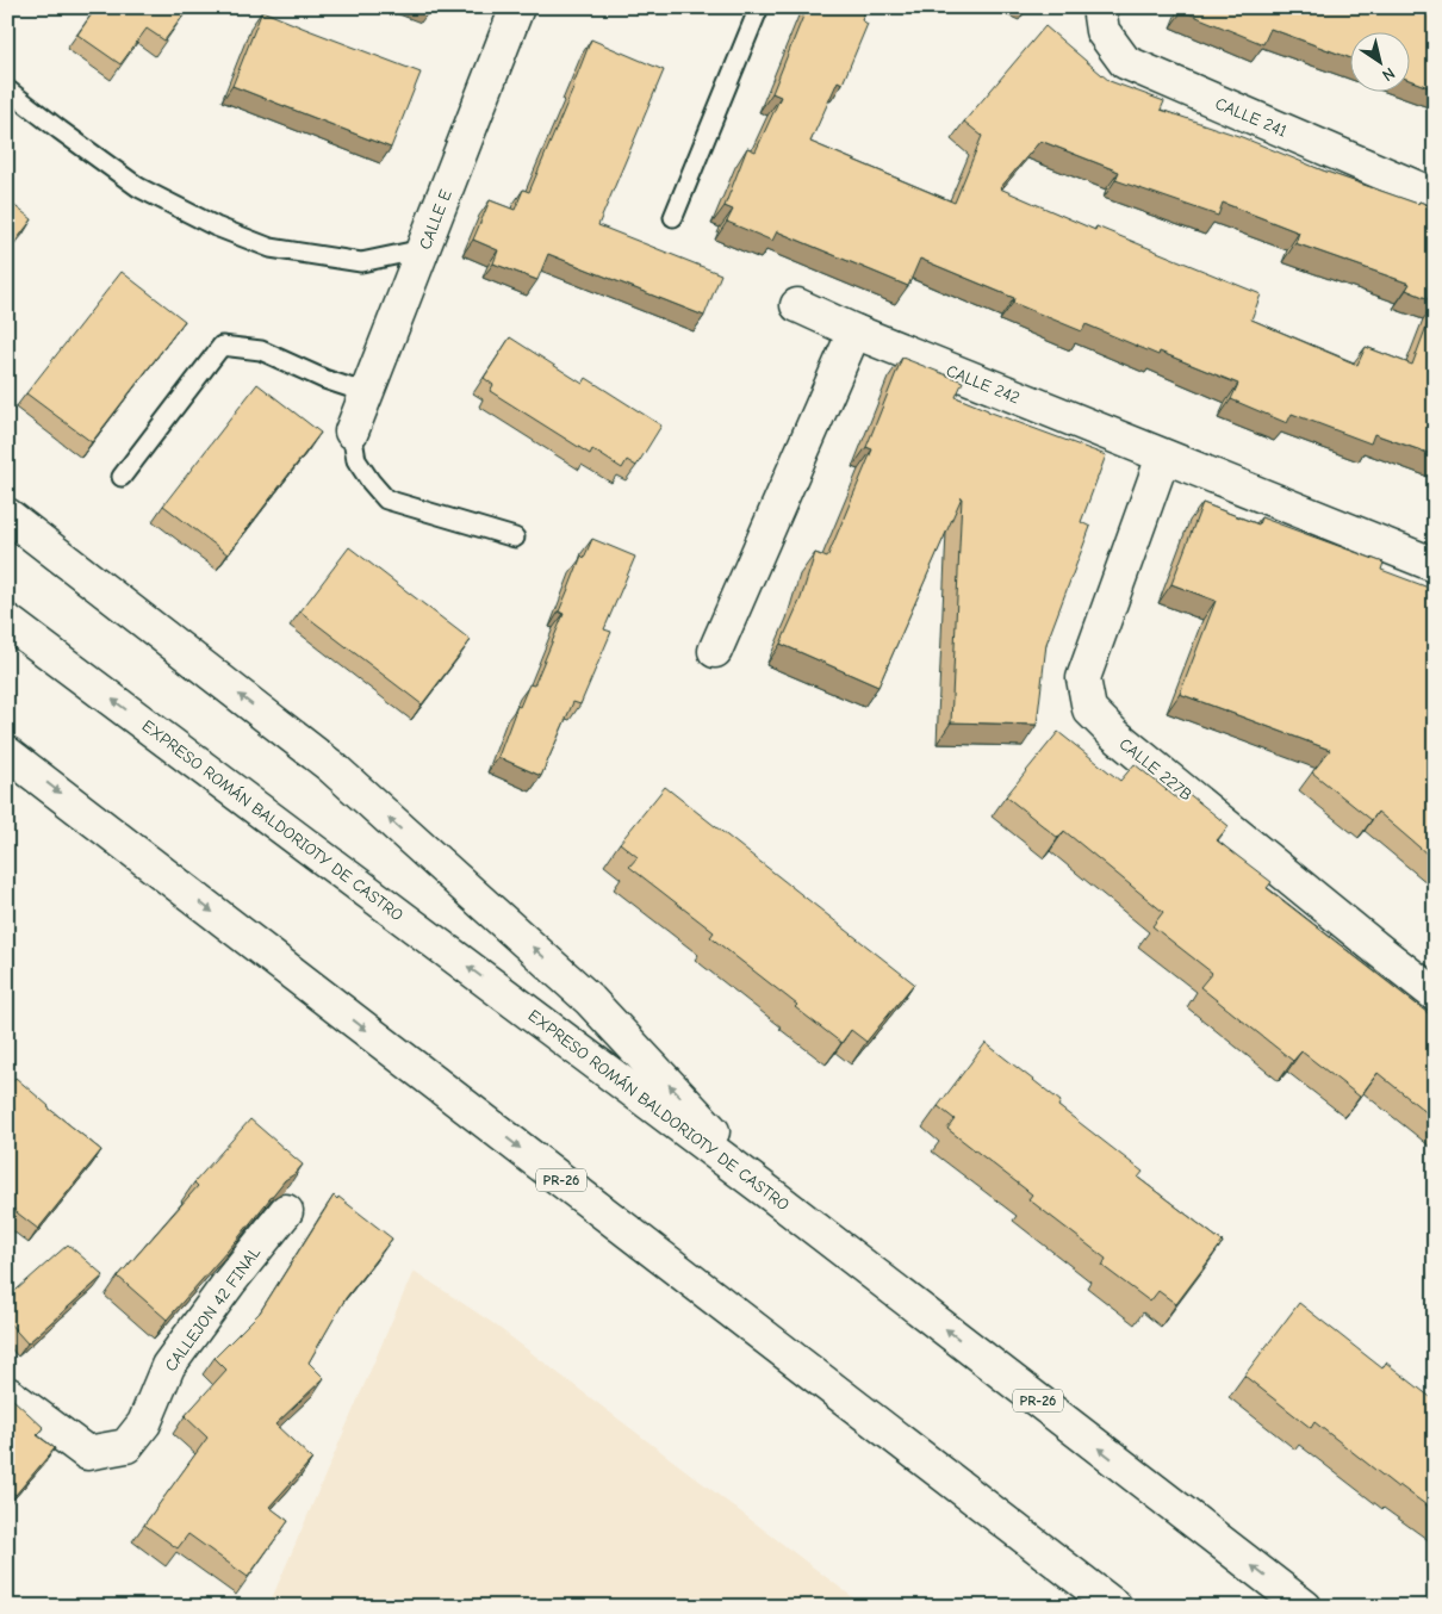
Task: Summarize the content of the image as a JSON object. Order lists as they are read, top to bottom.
{
  "streets": {
    "main road": [
      "CALLE 241",
      "CALLE E",
      "CALLE 242",
      "CALLE 227B",
      "EXPRESO ROMÁN BALDORIOTY DE CASTRO",
      "PR-26",
      "CALLEJON 42 FINAL"
    ]
  },
  "crossings": [
    ["CALLE 242", "CALLE 227B"]
  ],
  "north": "bottom right"
}
